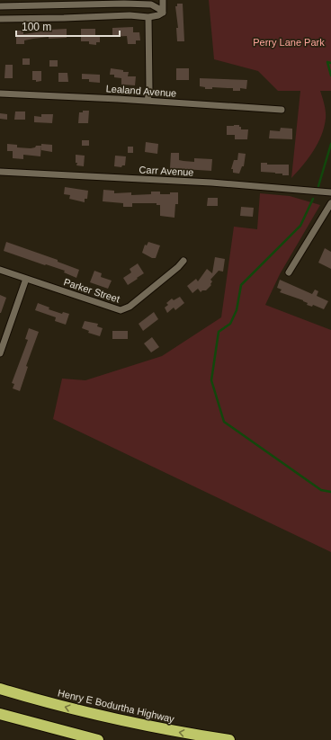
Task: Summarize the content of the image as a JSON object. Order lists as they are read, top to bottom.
{
  "streets": {
    "highway": ["Henry E Bodurtha Highway"],
    "street": ["Lealand Avenue", "Carr Avenue", "Parker Street"]
  },
  "parks": ["Perry Lane Park"],
  "scale_bar": "100 m"
}
